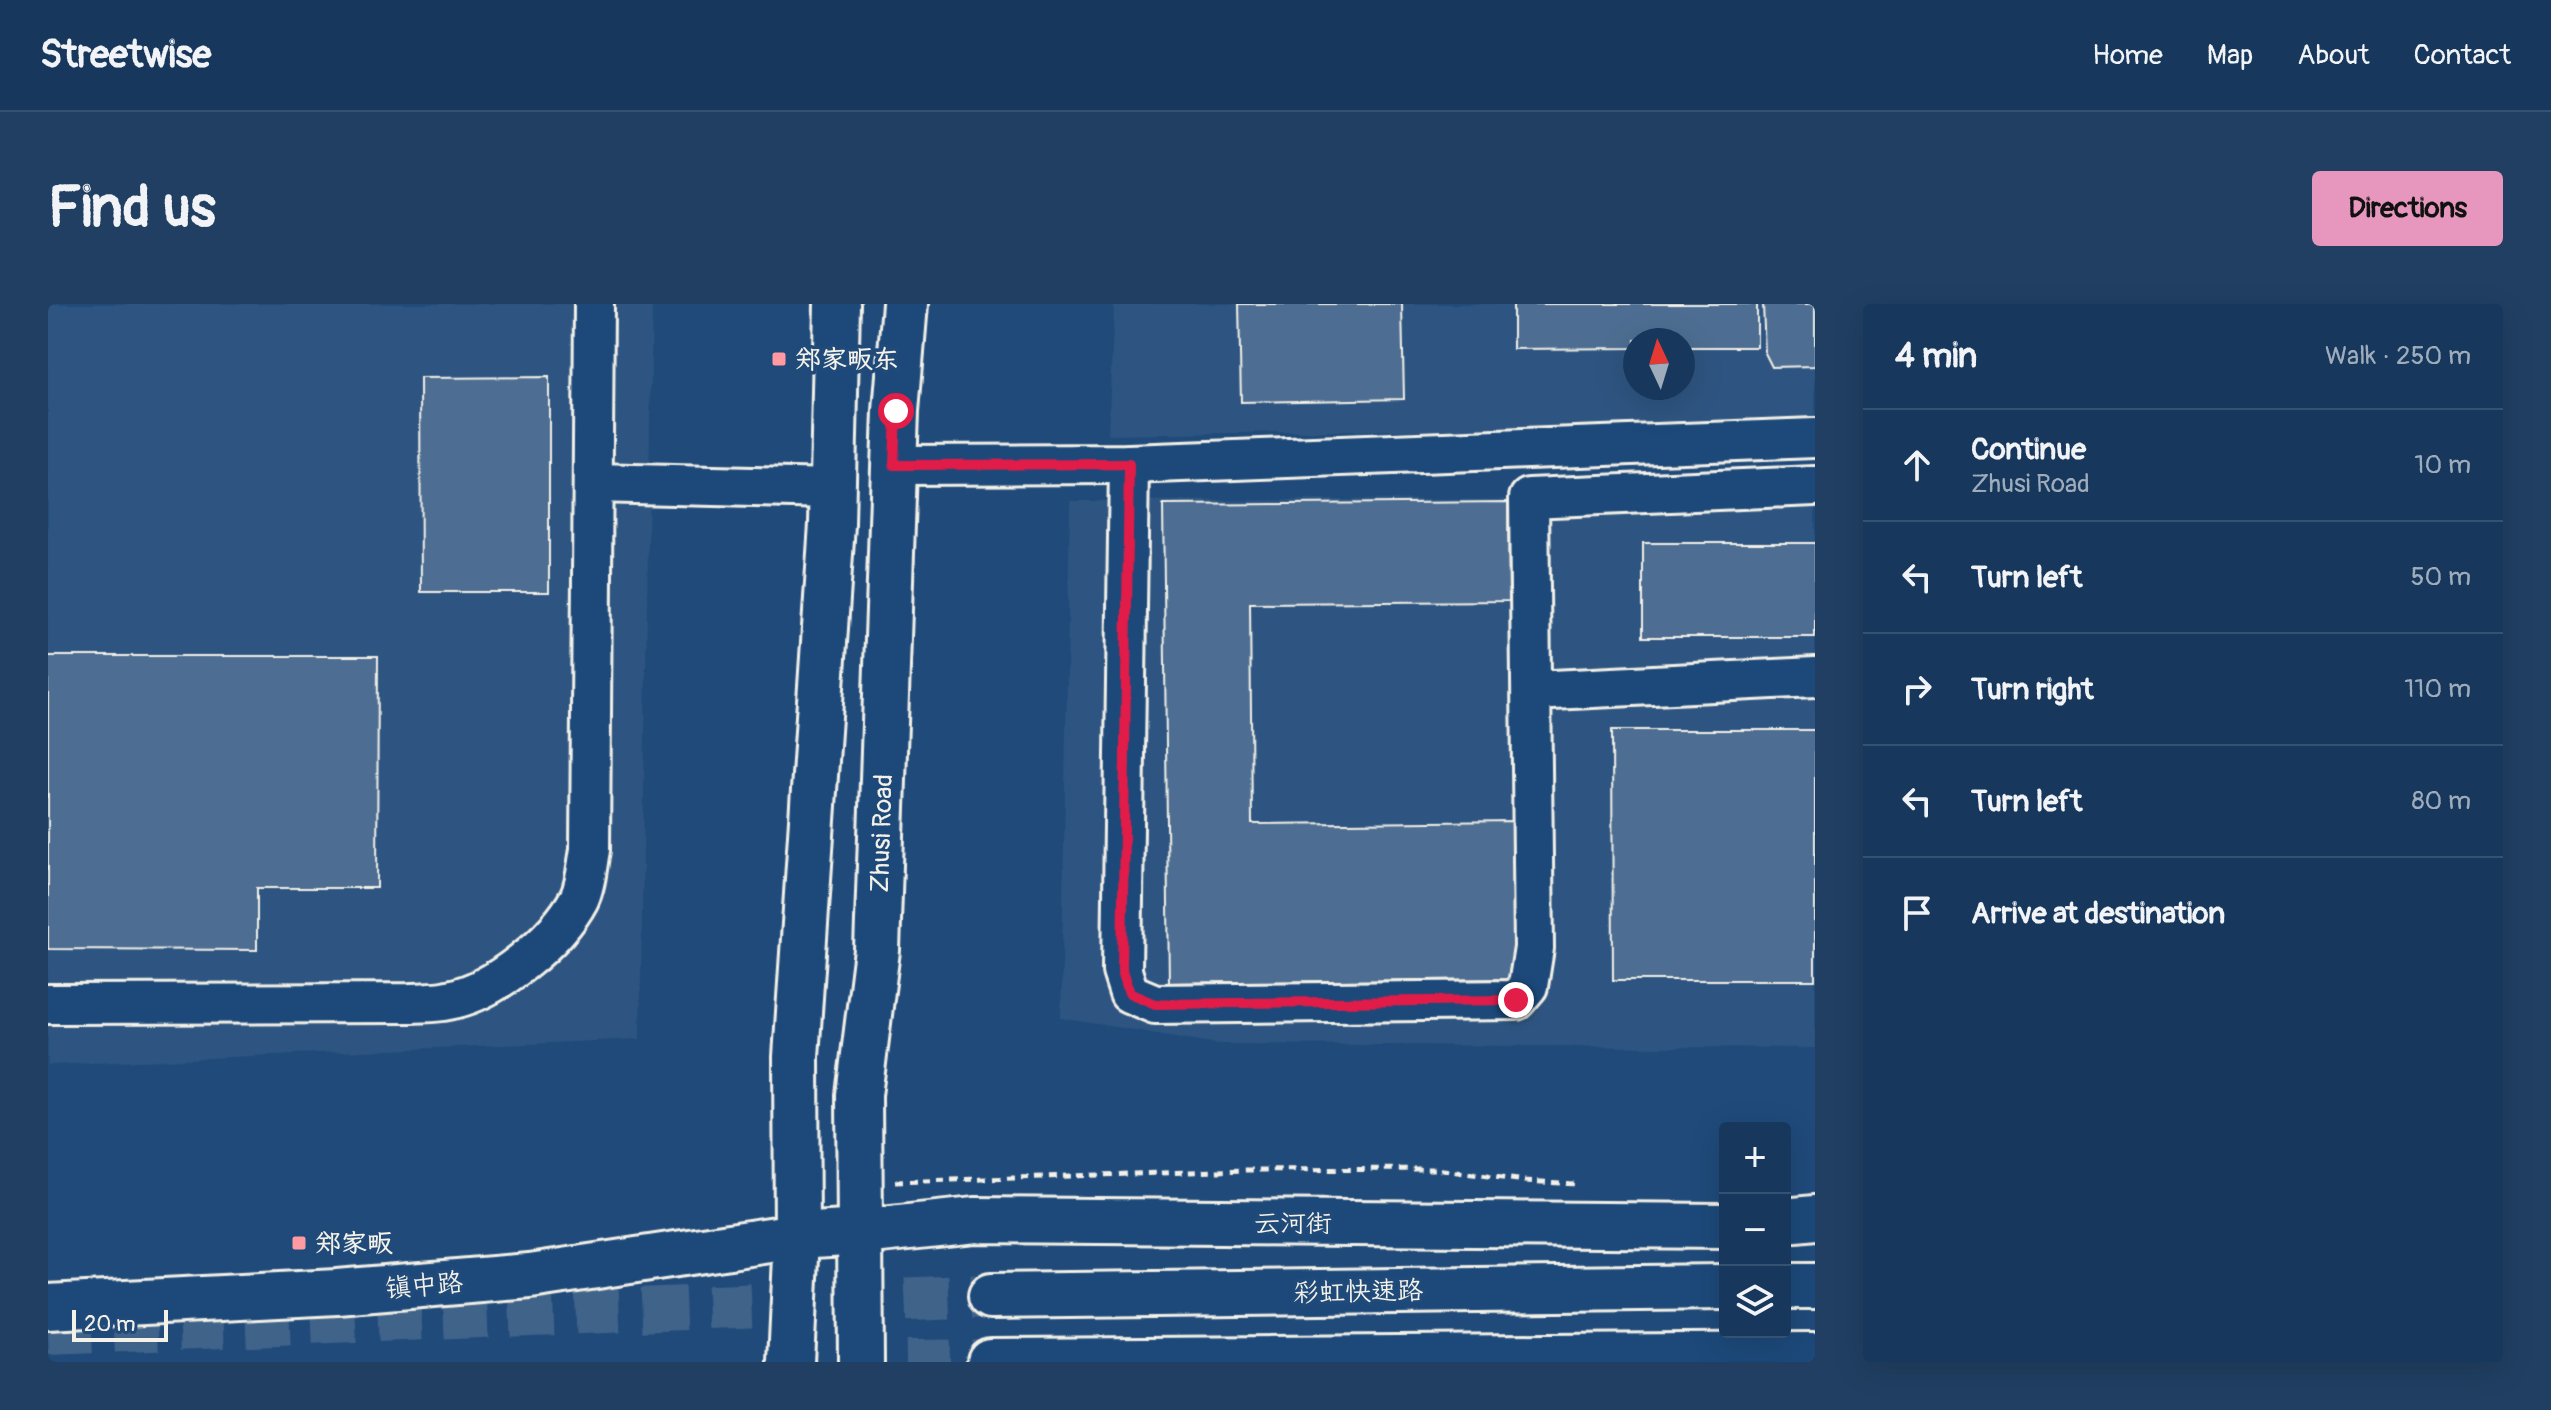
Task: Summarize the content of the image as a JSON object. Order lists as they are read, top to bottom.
{
  "streets": {
    "main road": [
      "Zhusi Road",
      "云河街",
      "镇中路",
      "彩虹快速路"
    ]
  },
  "crossings": [
    ["Zhusi Road", "云河街"],
    ["云河街", "镇中路"]
  ],
  "places": {
    "transit": ["郑家畈东", "郑家畈"]
  },
  "scale_bar": "20 m",
  "north": "top",
  "page": {
    "header": "Streetwise",
    "nav": [
      "Home",
      "Map",
      "About",
      "Contact"
    ],
    "buttons": "Directions",
    "title": "Find us",
    "heading": ["4 min", "Walk · 250 m"],
    "list": [
      ["Continue", "Zhusi Road", "10 m"],
      ["Turn left", "50 m"],
      ["Turn right", "110 m"],
      ["Turn left", "80 m"],
      "Arrive at destination"
    ],
    "map_buttons": ["+", "−"],
    "scale": "20 m"
  }
}
